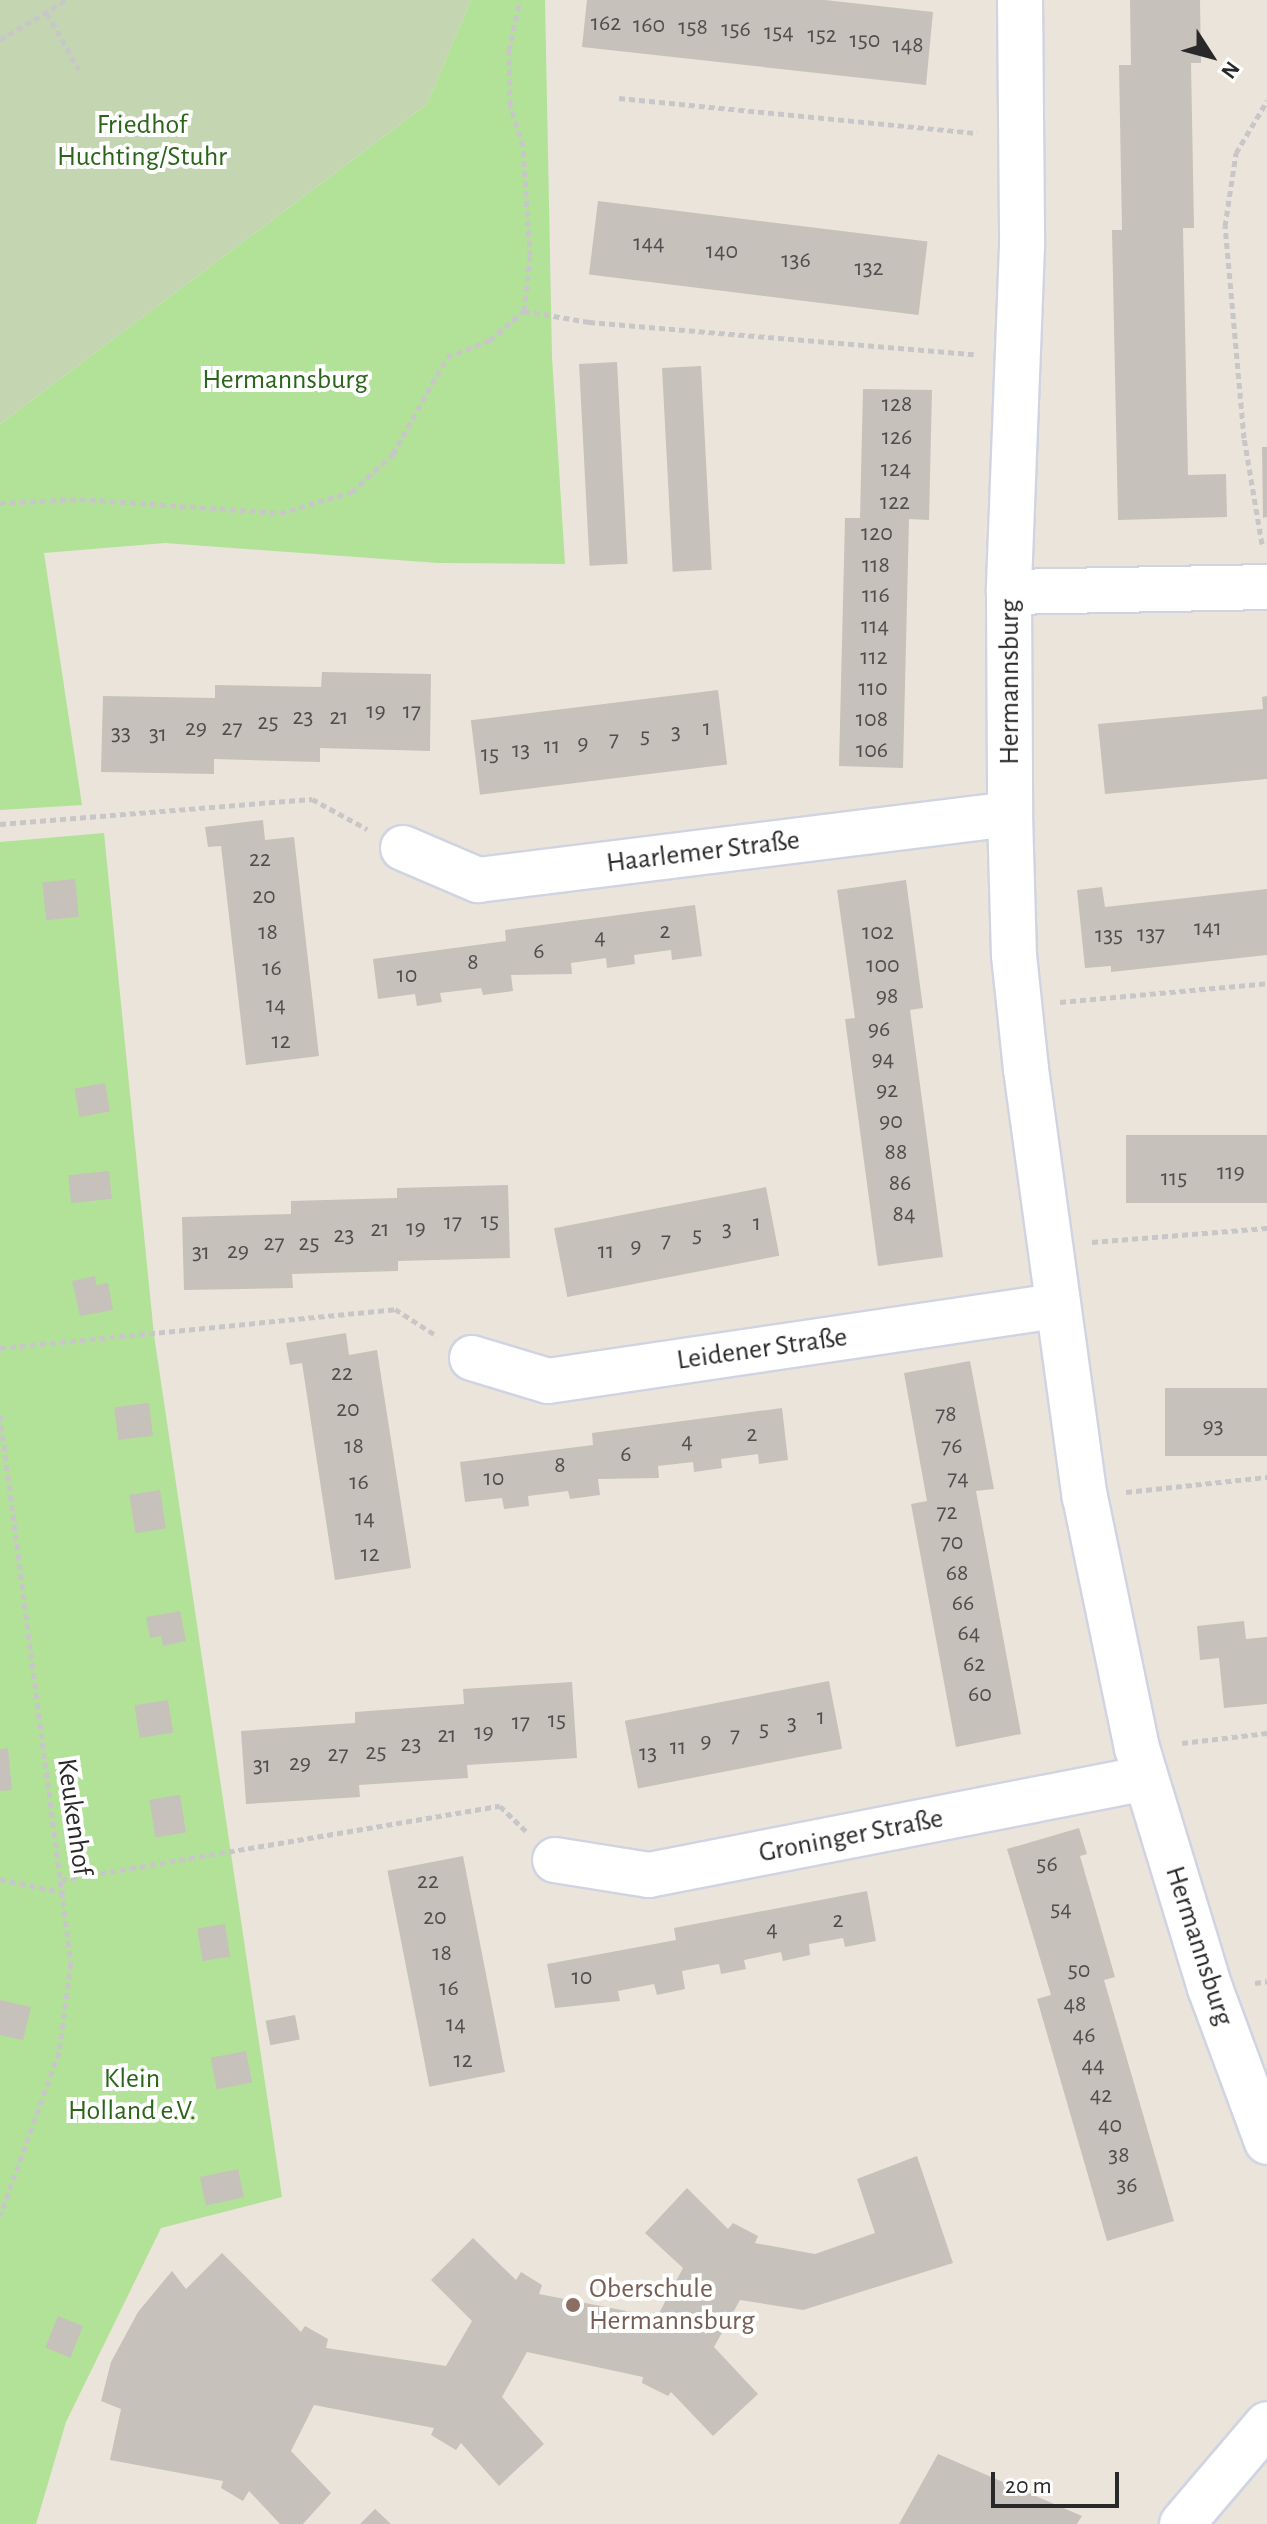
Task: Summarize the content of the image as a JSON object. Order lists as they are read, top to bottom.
{
  "streets": {
    "street": [
      "Hermannsburg",
      "Haarlemer Straße",
      "Leidener Straße",
      "Groninger Straße"
    ],
    "path": ["Keukenhof"]
  },
  "crossings": [
    ["Hermannsburg", "Haarlemer Straße"],
    ["Hermannsburg", "Leidener Straße"],
    ["Hermannsburg", "Groninger Straße"]
  ],
  "parks": ["Friedhof Huchting/Stuhr", "Hermannsburg", "Klein Holland e.V."],
  "places": ["Oberschule Hermannsburg"],
  "house_numbers": [
    "162",
    "160",
    "158",
    "156",
    "154",
    "152",
    "150",
    "148",
    "144",
    "140",
    "136",
    "132",
    "128",
    "126",
    "124",
    "122",
    "120",
    "118",
    "116",
    "114",
    "112",
    "110",
    "19",
    "17",
    "23",
    "21",
    "108",
    "25",
    "29",
    "27",
    "1",
    "3",
    "33",
    "31",
    "5",
    "7",
    "9",
    "11",
    "13",
    "106",
    "15",
    "22",
    "20",
    "141",
    "2",
    "18",
    "102",
    "137",
    "135",
    "4",
    "6",
    "8",
    "100",
    "16",
    "10",
    "98",
    "14",
    "96",
    "12",
    "94",
    "92",
    "90",
    "88",
    "119",
    "115",
    "86",
    "84",
    "15",
    "17",
    "1",
    "19",
    "21",
    "3",
    "23",
    "5",
    "7",
    "27",
    "25",
    "9",
    "29",
    "11",
    "31",
    "22",
    "20",
    "78",
    "93",
    "2",
    "4",
    "18",
    "76",
    "6",
    "8",
    "10",
    "74",
    "16",
    "72",
    "14",
    "70",
    "12",
    "68",
    "66",
    "64",
    "62",
    "60",
    "1",
    "15",
    "17",
    "3",
    "5",
    "19",
    "21",
    "7",
    "9",
    "23",
    "11",
    "25",
    "13",
    "27",
    "29",
    "31",
    "56",
    "22",
    "54",
    "20",
    "2",
    "4",
    "18",
    "50",
    "10",
    "16",
    "48",
    "14",
    "46",
    "12",
    "44",
    "42",
    "40",
    "38",
    "36"
  ],
  "scale_bar": "20 m",
  "north": "bottom right"
}
